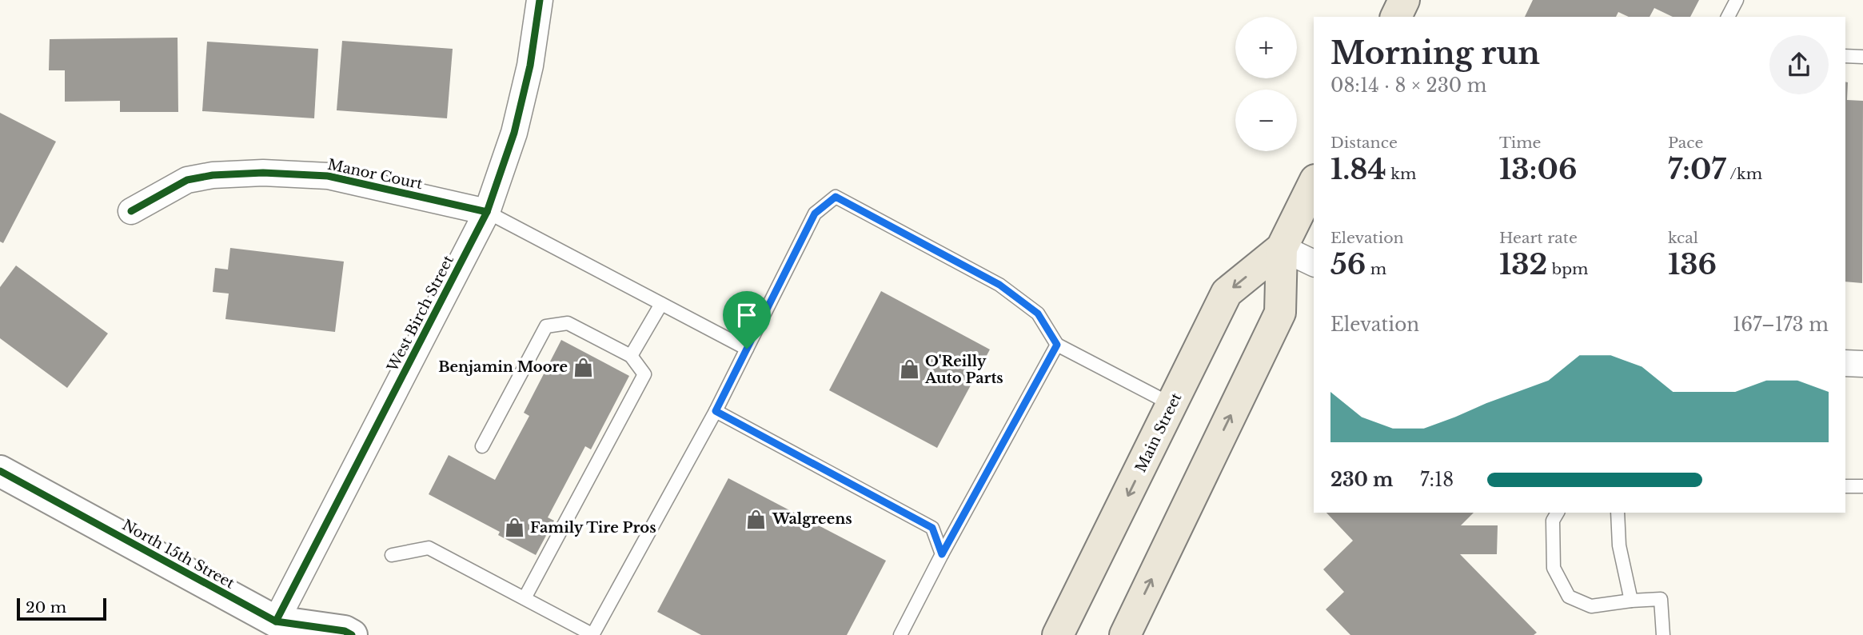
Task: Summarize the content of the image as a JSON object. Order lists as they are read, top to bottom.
{
  "streets": {
    "main road": ["Main Street"],
    "street": ["Manor Court", "West Birch Street", "North 15th Street"]
  },
  "crossings": [
    ["Manor Court", "West Birch Street"],
    ["West Birch Street", "North 15th Street"]
  ],
  "places": {
    "shop": [
      "Benjamin Moore",
      "O'Reilly Auto Parts",
      "Walgreens",
      "Family Tire Pros"
    ]
  },
  "scale_bar": "20 m",
  "page": {
    "map_buttons": ["+", "−"],
    "heading": ["Morning run", "08:14 · 8 × 230 m"],
    "stats": [
      ["Distance", "1.84 km"],
      ["Time", "13:06"],
      ["Pace", "7:07 /km"],
      ["Elevation", "56 m"],
      ["Heart rate", "132 bpm"],
      ["kcal", "136"]
    ],
    "chart": ["Elevation", "167–173 m"],
    "list": [
      {
        "name": "230 m",
        "note": "7:18"
      }
    ],
    "scale": "20 m"
  }
}
